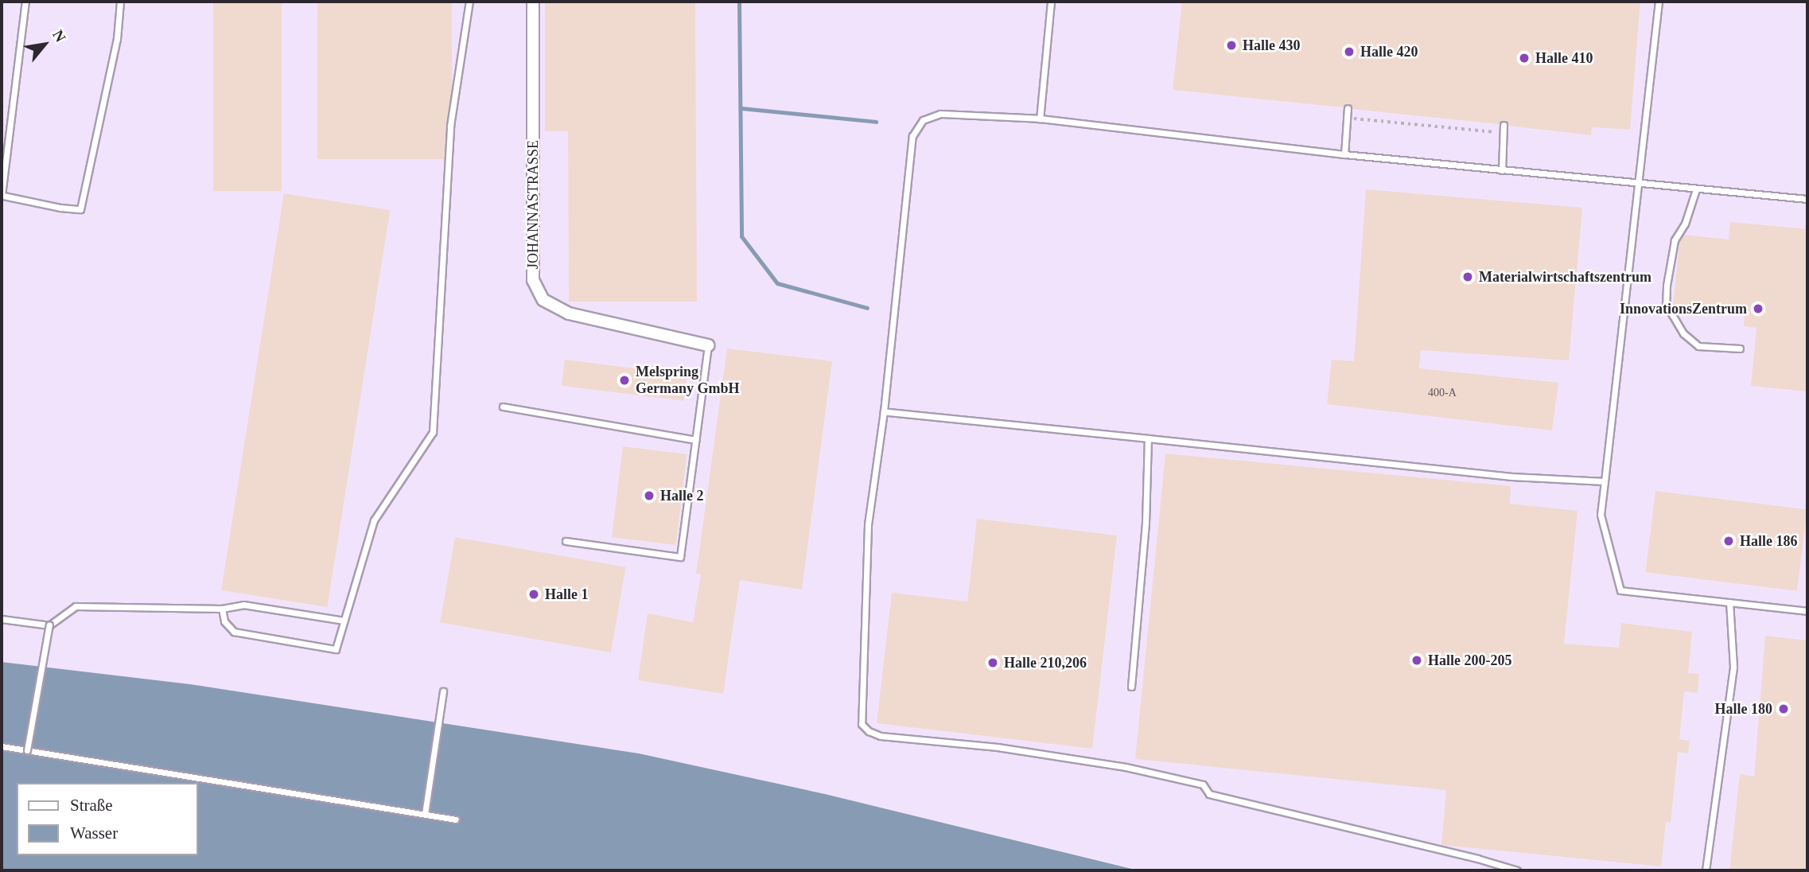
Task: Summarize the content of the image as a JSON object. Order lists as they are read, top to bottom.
{
  "streets": {
    "street": ["JOHANNASTRASSE"]
  },
  "places": [
    "Halle 430",
    "Halle 420",
    "Halle 410",
    "Materialwirtschaftszentrum",
    "InnovationsZentrum",
    "Melspring Germany GmbH",
    "Halle 2",
    "Halle 186",
    "Halle 1",
    "Halle 200-205",
    "Halle 210,206",
    "Halle 180"
  ],
  "house_numbers": ["400-A"],
  "legend": ["Straße", "Wasser"],
  "north": "top right"
}
